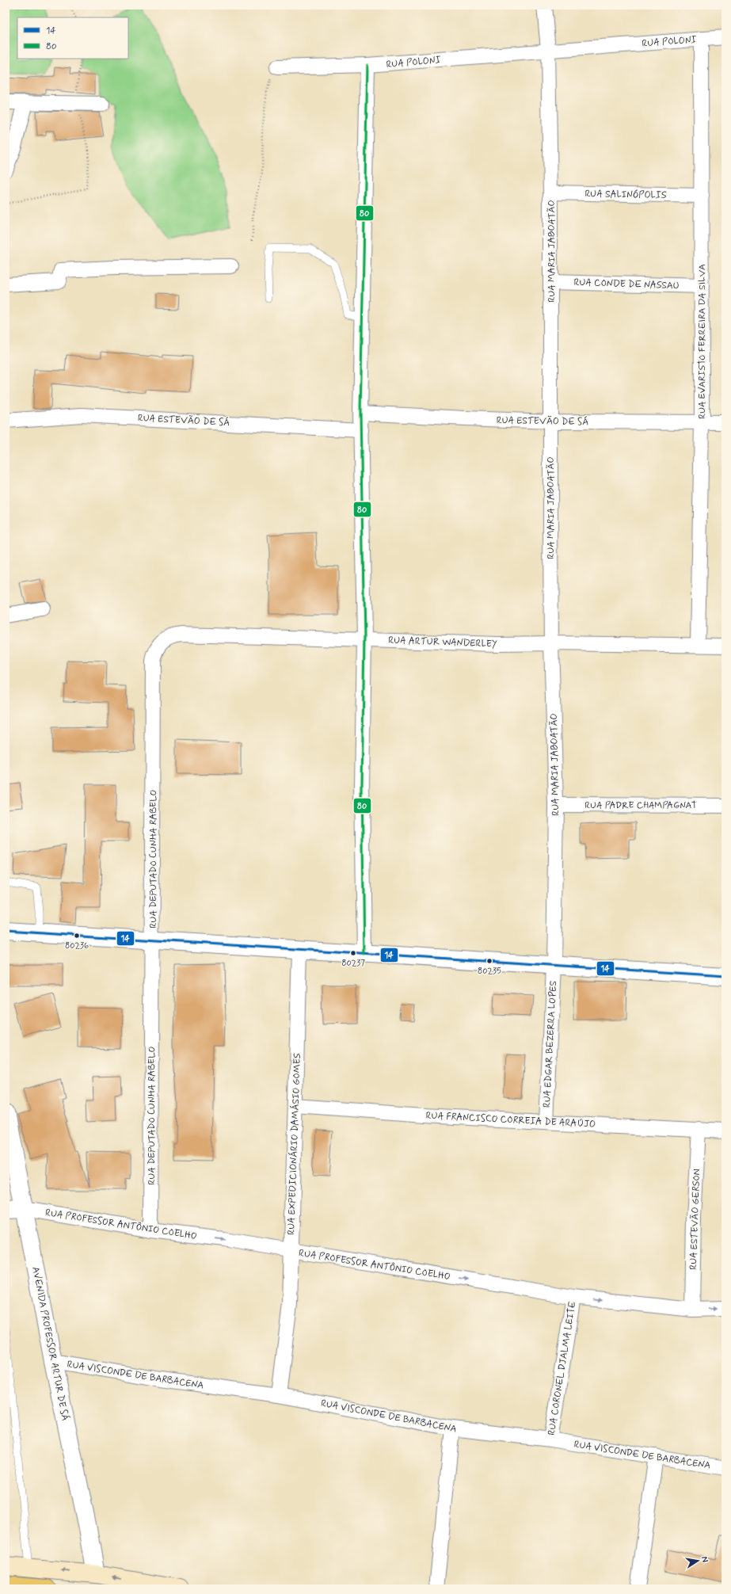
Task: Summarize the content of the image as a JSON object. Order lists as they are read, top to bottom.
{
  "streets": {
    "street": [
      "RUA POLONI",
      "RUA SALINÓPOLIS",
      "RUA MARIA JABOATÃO",
      "RUA CONDE DE NASSAU",
      "RUA EVARISTO FERREIRA DA SILVA",
      "RUA ESTEVÃO DE SÁ",
      "RUA ARTUR WANDERLEY",
      "RUA PADRE CHAMPAGNAT",
      "RUA DEPUTADO CUNHA RABELO",
      "RUA EDGAR BEZERRA LOPES",
      "RUA FRANCISCO CORREIA DE ARAÚJO",
      "RUA EXPEDICIONÁRIO DAMÁSIO GOMES",
      "RUA ESTEVÃO GERSON",
      "RUA PROFESSOR ANTÔNIO COELHO",
      "AVENIDA PROFESSOR ARTUR DE SÁ",
      "RUA CORONEL DJALMA LEITE",
      "RUA VISCONDE DE BARBACENA"
    ]
  },
  "crossings": [
    ["RUA POLONI", "RUA MARIA JABOATÃO"],
    ["RUA POLONI", "RUA EVARISTO FERREIRA DA SILVA"],
    ["RUA SALINÓPOLIS", "RUA MARIA JABOATÃO"],
    ["RUA SALINÓPOLIS", "RUA EVARISTO FERREIRA DA SILVA"],
    ["RUA MARIA JABOATÃO", "RUA CONDE DE NASSAU"],
    ["RUA MARIA JABOATÃO", "RUA ESTEVÃO DE SÁ"],
    ["RUA MARIA JABOATÃO", "RUA ARTUR WANDERLEY"],
    ["RUA MARIA JABOATÃO", "RUA PADRE CHAMPAGNAT"],
    ["RUA MARIA JABOATÃO", "RUA EDGAR BEZERRA LOPES"],
    ["RUA CONDE DE NASSAU", "RUA EVARISTO FERREIRA DA SILVA"],
    ["RUA EVARISTO FERREIRA DA SILVA", "RUA ESTEVÃO DE SÁ"],
    ["RUA EVARISTO FERREIRA DA SILVA", "RUA ARTUR WANDERLEY"],
    ["RUA ARTUR WANDERLEY", "RUA DEPUTADO CUNHA RABELO"],
    ["RUA DEPUTADO CUNHA RABELO", "RUA PROFESSOR ANTÔNIO COELHO"],
    ["RUA EDGAR BEZERRA LOPES", "RUA FRANCISCO CORREIA DE ARAÚJO"],
    ["RUA FRANCISCO CORREIA DE ARAÚJO", "RUA EXPEDICIONÁRIO DAMÁSIO GOMES"],
    ["RUA FRANCISCO CORREIA DE ARAÚJO", "RUA ESTEVÃO GERSON"],
    ["RUA EXPEDICIONÁRIO DAMÁSIO GOMES", "RUA PROFESSOR ANTÔNIO COELHO"],
    ["RUA EXPEDICIONÁRIO DAMÁSIO GOMES", "RUA VISCONDE DE BARBACENA"],
    ["RUA ESTEVÃO GERSON", "RUA PROFESSOR ANTÔNIO COELHO"],
    ["RUA PROFESSOR ANTÔNIO COELHO", "AVENIDA PROFESSOR ARTUR DE SÁ"],
    ["RUA PROFESSOR ANTÔNIO COELHO", "RUA CORONEL DJALMA LEITE"],
    ["AVENIDA PROFESSOR ARTUR DE SÁ", "RUA VISCONDE DE BARBACENA"],
    ["RUA CORONEL DJALMA LEITE", "RUA VISCONDE DE BARBACENA"]
  ],
  "one_way": ["RUA PROFESSOR ANTÔNIO COELHO"],
  "places": ["80236", "80237", "80235"],
  "lines": ["transit line 80", "transit line 14"],
  "legend": ["14", "80"],
  "north": "right"
}
